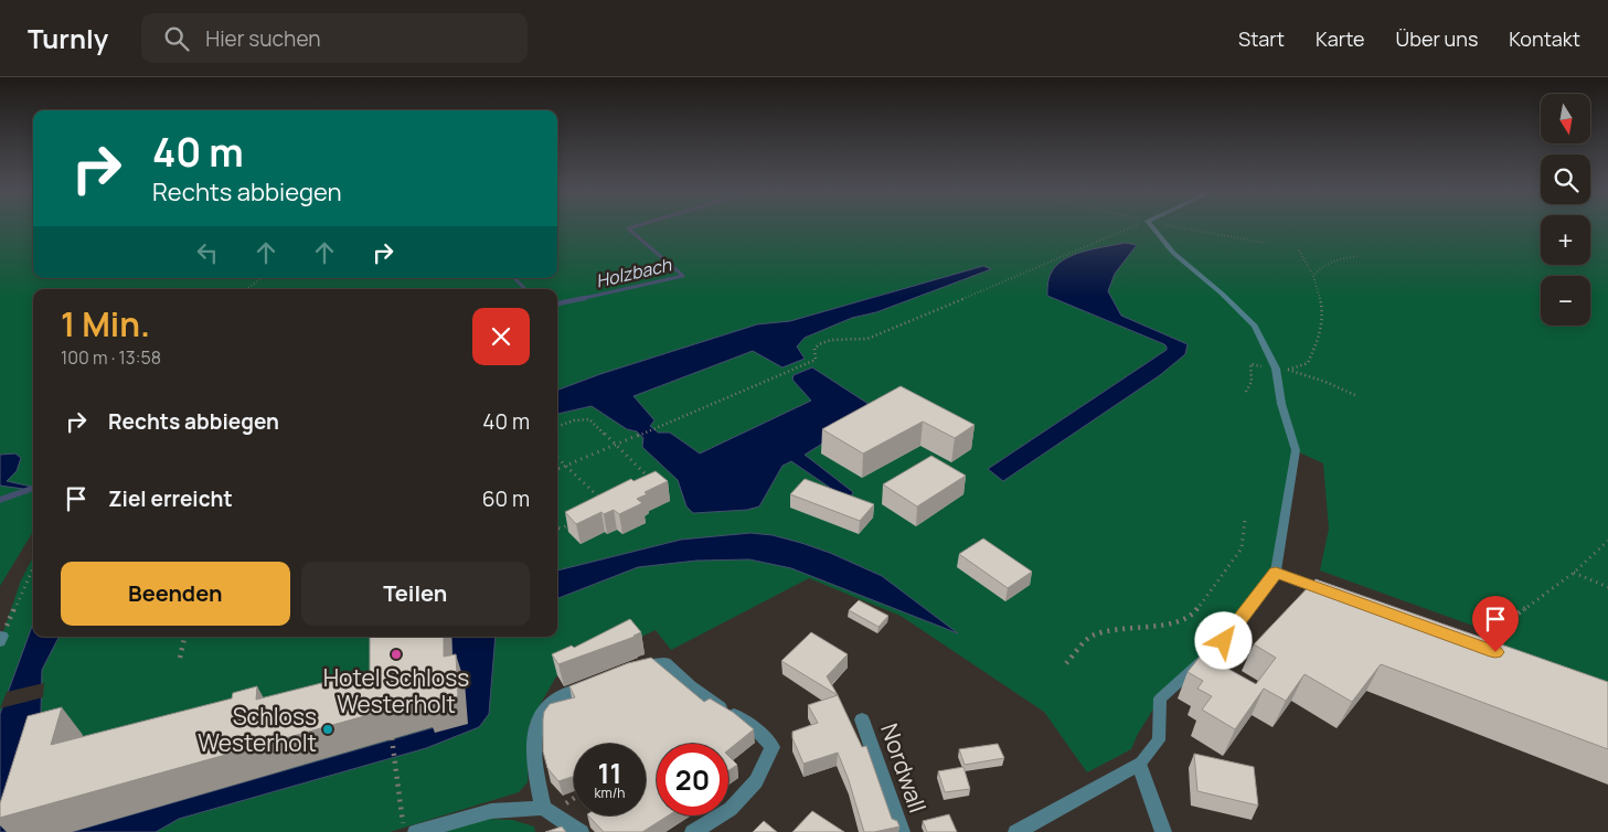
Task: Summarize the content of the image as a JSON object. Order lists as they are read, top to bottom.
{
  "streets": {
    "street": ["Nordwall"]
  },
  "water": ["Holzbach"],
  "places": ["Hotel Schloss Westerholt", "Schloss Westerholt"],
  "north": "bottom",
  "page": {
    "header": "Turnly",
    "search": "Hier suchen",
    "nav": [
      "Start",
      "Karte",
      "Über uns",
      "Kontakt"
    ],
    "map_buttons": ["+", "−"],
    "turn": ["40 m", "Rechts abbiegen"],
    "heading": ["1 Min.", "100 m · 13:58"],
    "list": [
      {
        "name": "Rechts abbiegen",
        "value": "40 m"
      },
      {
        "name": "Ziel erreicht",
        "value": "60 m"
      }
    ],
    "buttons": ["Beenden", "Teilen"],
    "speed": "11 km/h",
    "limit": "20"
  }
}
